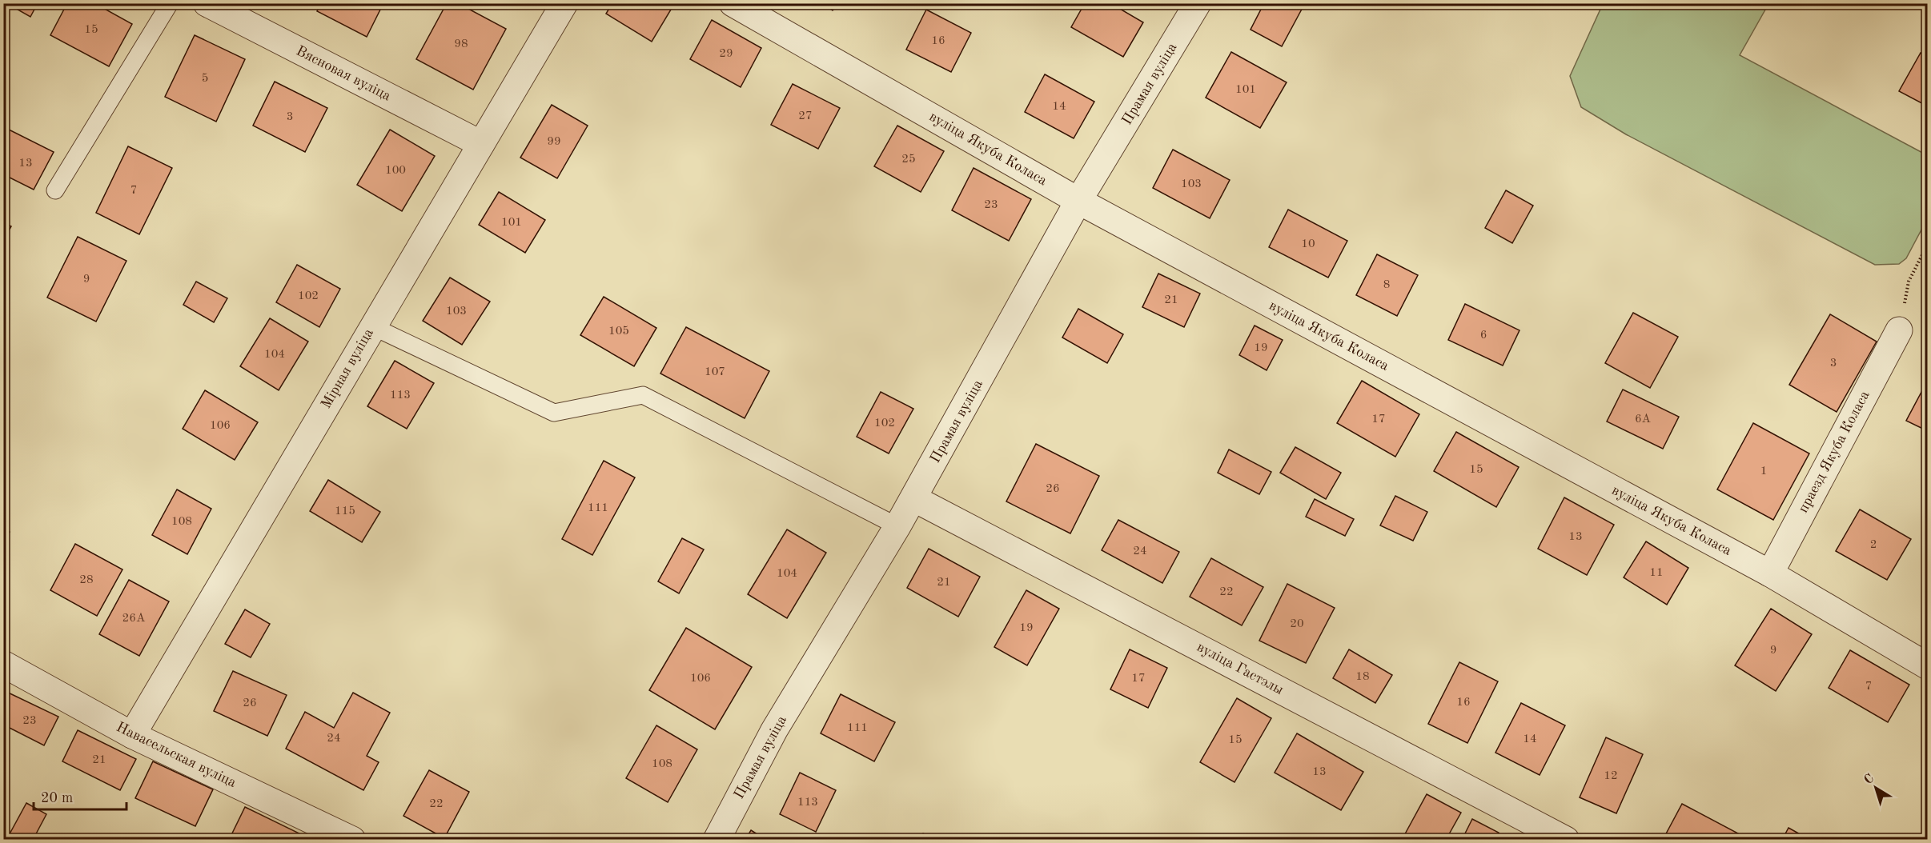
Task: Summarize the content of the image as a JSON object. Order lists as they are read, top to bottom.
{
  "streets": {
    "street": [
      "Вясновая вуліца",
      "Прамая вуліца",
      "вуліца Якуба Коласа",
      "Мірная вуліца",
      "праезд Якуба Коласа",
      "вуліца Гастэлы",
      "Навасельская вуліца"
    ]
  },
  "crossings": [
    ["Вясновая вуліца", "Мірная вуліца"],
    ["Прамая вуліца", "вуліца Якуба Коласа"],
    ["Прамая вуліца", "вуліца Гастэлы"],
    ["вуліца Якуба Коласа", "праезд Якуба Коласа"],
    ["Мірная вуліца", "Навасельская вуліца"]
  ],
  "house_numbers": [
    "15",
    "16",
    "98",
    "29",
    "5",
    "101",
    "14",
    "27",
    "3",
    "99",
    "25",
    "13",
    "100",
    "103",
    "7",
    "23",
    "101",
    "10",
    "9",
    "8",
    "102",
    "21",
    "103",
    "105",
    "6",
    "19",
    "104",
    "3",
    "107",
    "113",
    "17",
    "6А",
    "102",
    "106",
    "15",
    "1",
    "26",
    "111",
    "115",
    "108",
    "13",
    "2",
    "24",
    "11",
    "104",
    "28",
    "21",
    "22",
    "26А",
    "20",
    "19",
    "9",
    "18",
    "106",
    "17",
    "7",
    "16",
    "26",
    "23",
    "111",
    "24",
    "14",
    "15",
    "21",
    "108",
    "13",
    "12",
    "113",
    "22"
  ],
  "scale_bar": "20 m",
  "north": "top left"
}
